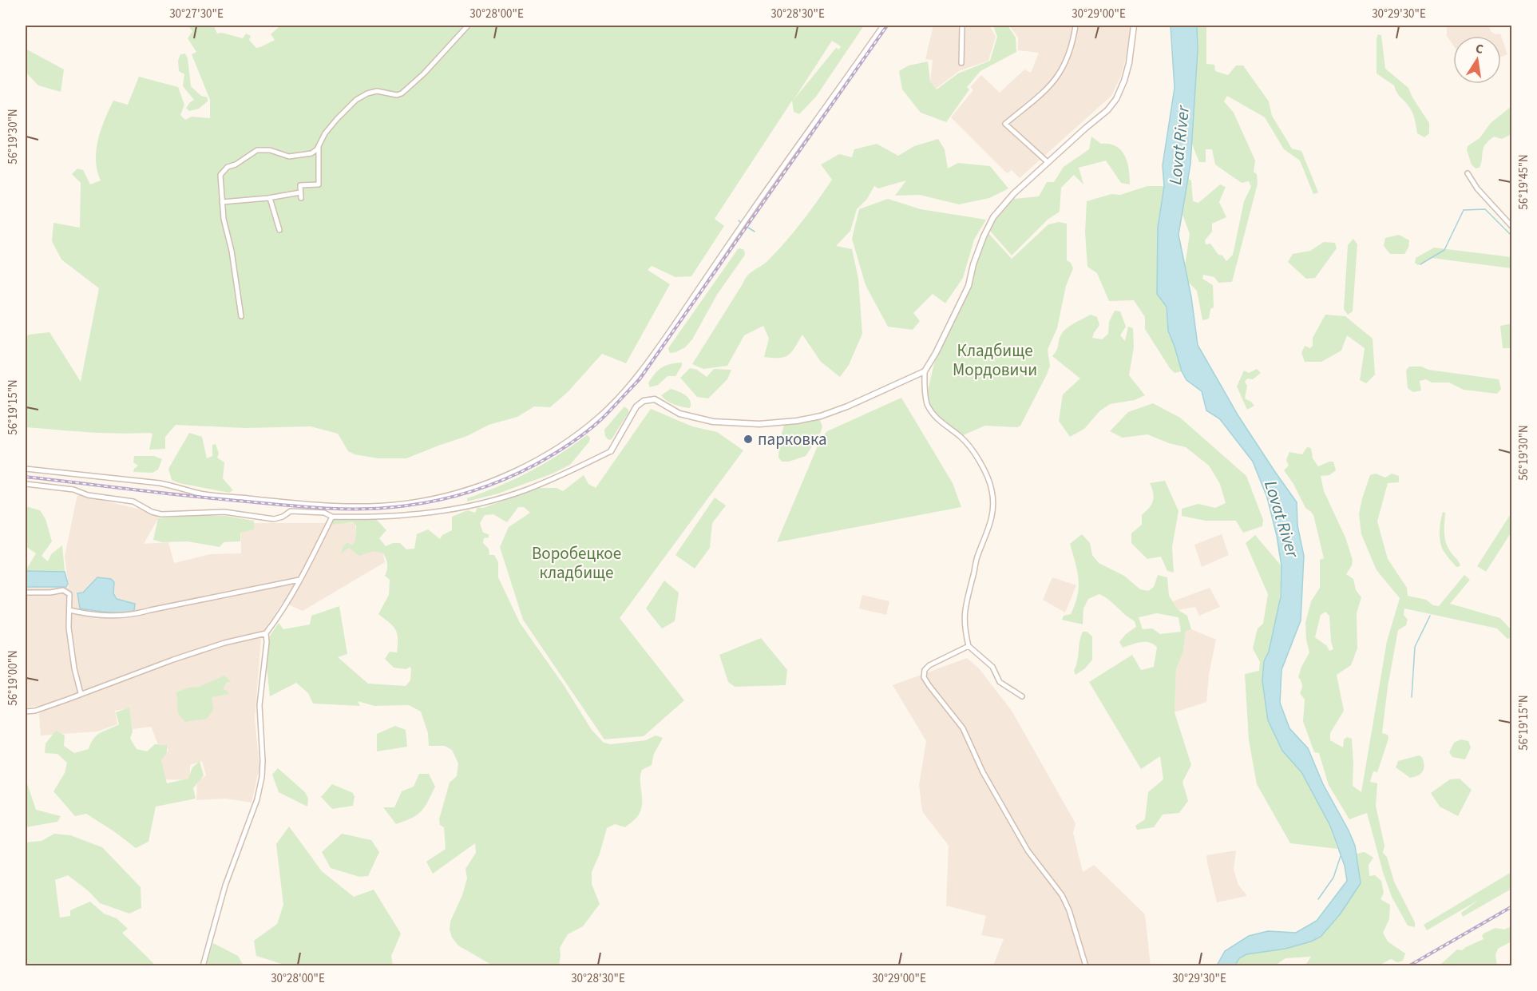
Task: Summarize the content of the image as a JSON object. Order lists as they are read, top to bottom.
{
  "water": ["Lovat River"],
  "parks": ["Кладбище Мордовичи", "Воробецкое кладбище"],
  "places": ["парковка"],
  "north": "top",
  "coordinates": [
    "30°27'30\"E",
    "30°28'00\"E",
    "30°28'30\"E",
    "30°29'00\"E",
    "30°29'30\"E",
    "56°19'30\"N",
    "56°19'45\"N",
    "56°19'15\"N",
    "56°19'00\"N"
  ]
}
